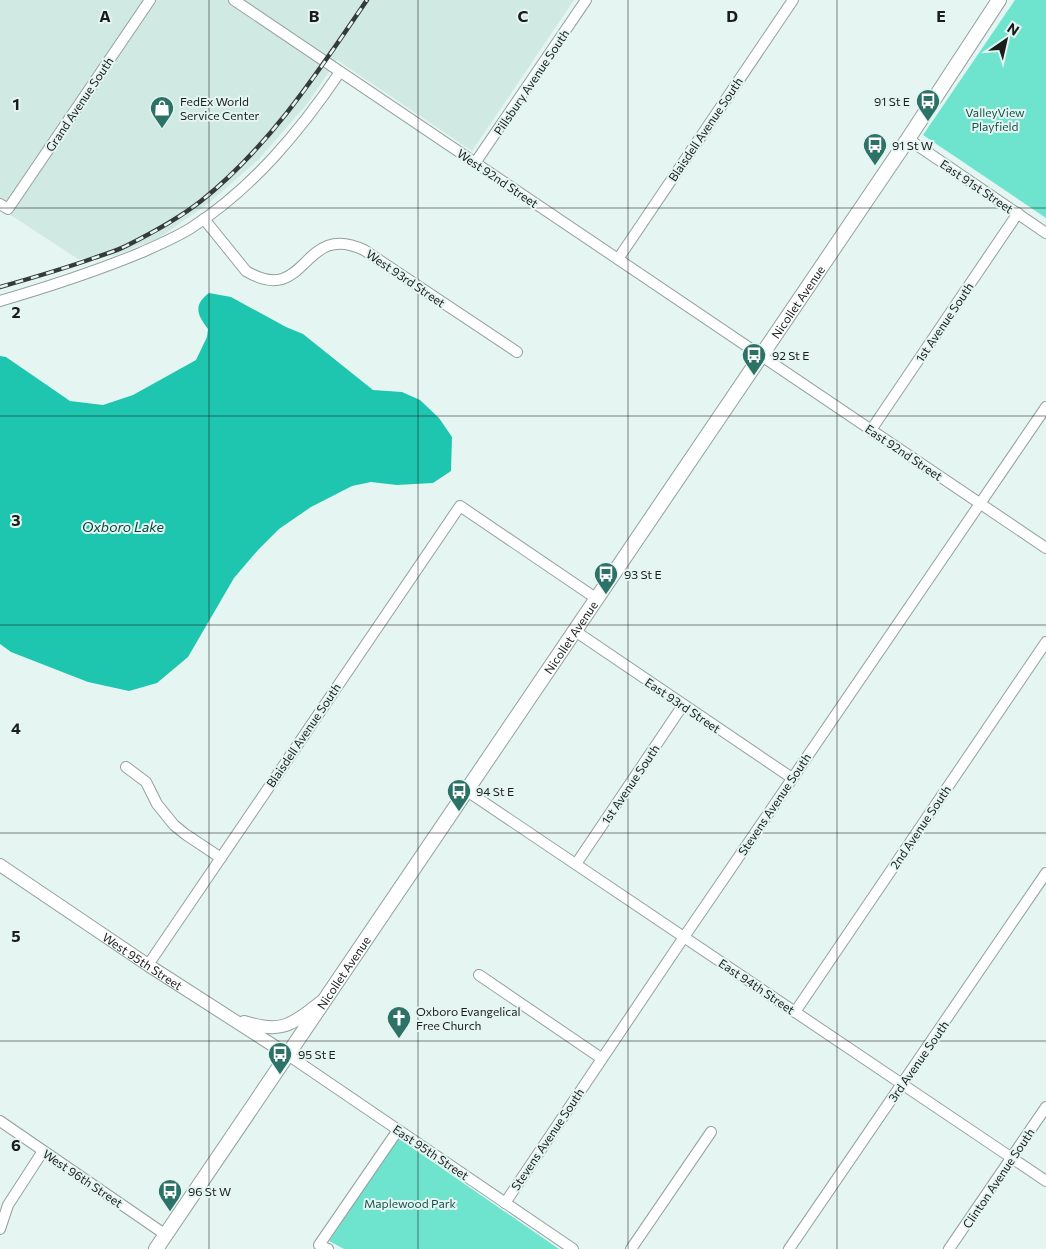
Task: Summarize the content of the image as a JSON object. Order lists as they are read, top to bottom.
{
  "streets": {
    "main road": ["Nicollet Avenue"],
    "street": [
      "Pillsbury Avenue South",
      "Grand Avenue South",
      "Blaisdell Avenue South",
      "West 92nd Street",
      "East 91st Street",
      "West 93rd Street",
      "1st Avenue South",
      "East 92nd Street",
      "East 93rd Street",
      "Stevens Avenue South",
      "2nd Avenue South",
      "West 95th Street",
      "East 94th Street",
      "3rd Avenue South",
      "East 95th Street",
      "West 96th Street",
      "Clinton Avenue South"
    ]
  },
  "crossings": [
    ["Pillsbury Avenue South", "West 92nd Street"],
    ["Blaisdell Avenue South", "West 92nd Street"],
    ["Blaisdell Avenue South", "Nicollet Avenue"],
    ["Blaisdell Avenue South", "West 95th Street"],
    ["West 92nd Street", "Nicollet Avenue"],
    ["West 92nd Street", "East 92nd Street"],
    ["East 91st Street", "Nicollet Avenue"],
    ["East 91st Street", "1st Avenue South"],
    ["Nicollet Avenue", "East 92nd Street"],
    ["Nicollet Avenue", "East 93rd Street"],
    ["Nicollet Avenue", "West 95th Street"],
    ["Nicollet Avenue", "East 94th Street"],
    ["Nicollet Avenue", "East 95th Street"],
    ["Nicollet Avenue", "West 96th Street"],
    ["1st Avenue South", "East 92nd Street"],
    ["1st Avenue South", "East 93rd Street"],
    ["1st Avenue South", "East 94th Street"],
    ["East 92nd Street", "Stevens Avenue South"],
    ["East 93rd Street", "Stevens Avenue South"],
    ["Stevens Avenue South", "East 94th Street"],
    ["Stevens Avenue South", "East 95th Street"],
    ["2nd Avenue South", "East 94th Street"],
    ["West 95th Street", "East 95th Street"],
    ["East 94th Street", "3rd Avenue South"],
    ["East 94th Street", "Clinton Avenue South"]
  ],
  "water": ["Oxboro Lake"],
  "parks": ["ValleyView Playfield", "Maplewood Park"],
  "places": {
    "bus stop": [
      "91 St E",
      "91 St W",
      "92 St E",
      "93 St E",
      "94 St E",
      "95 St E",
      "96 St W"
    ],
    "shop": ["FedEx World Service Center"],
    "church": ["Oxboro Evangelical Free Church"]
  },
  "north": "top right",
  "grid": {
    "columns": [
      "A",
      "B",
      "C",
      "D",
      "E"
    ],
    "rows": [
      "1",
      "2",
      "3",
      "4",
      "5",
      "6"
    ]
  }
}
